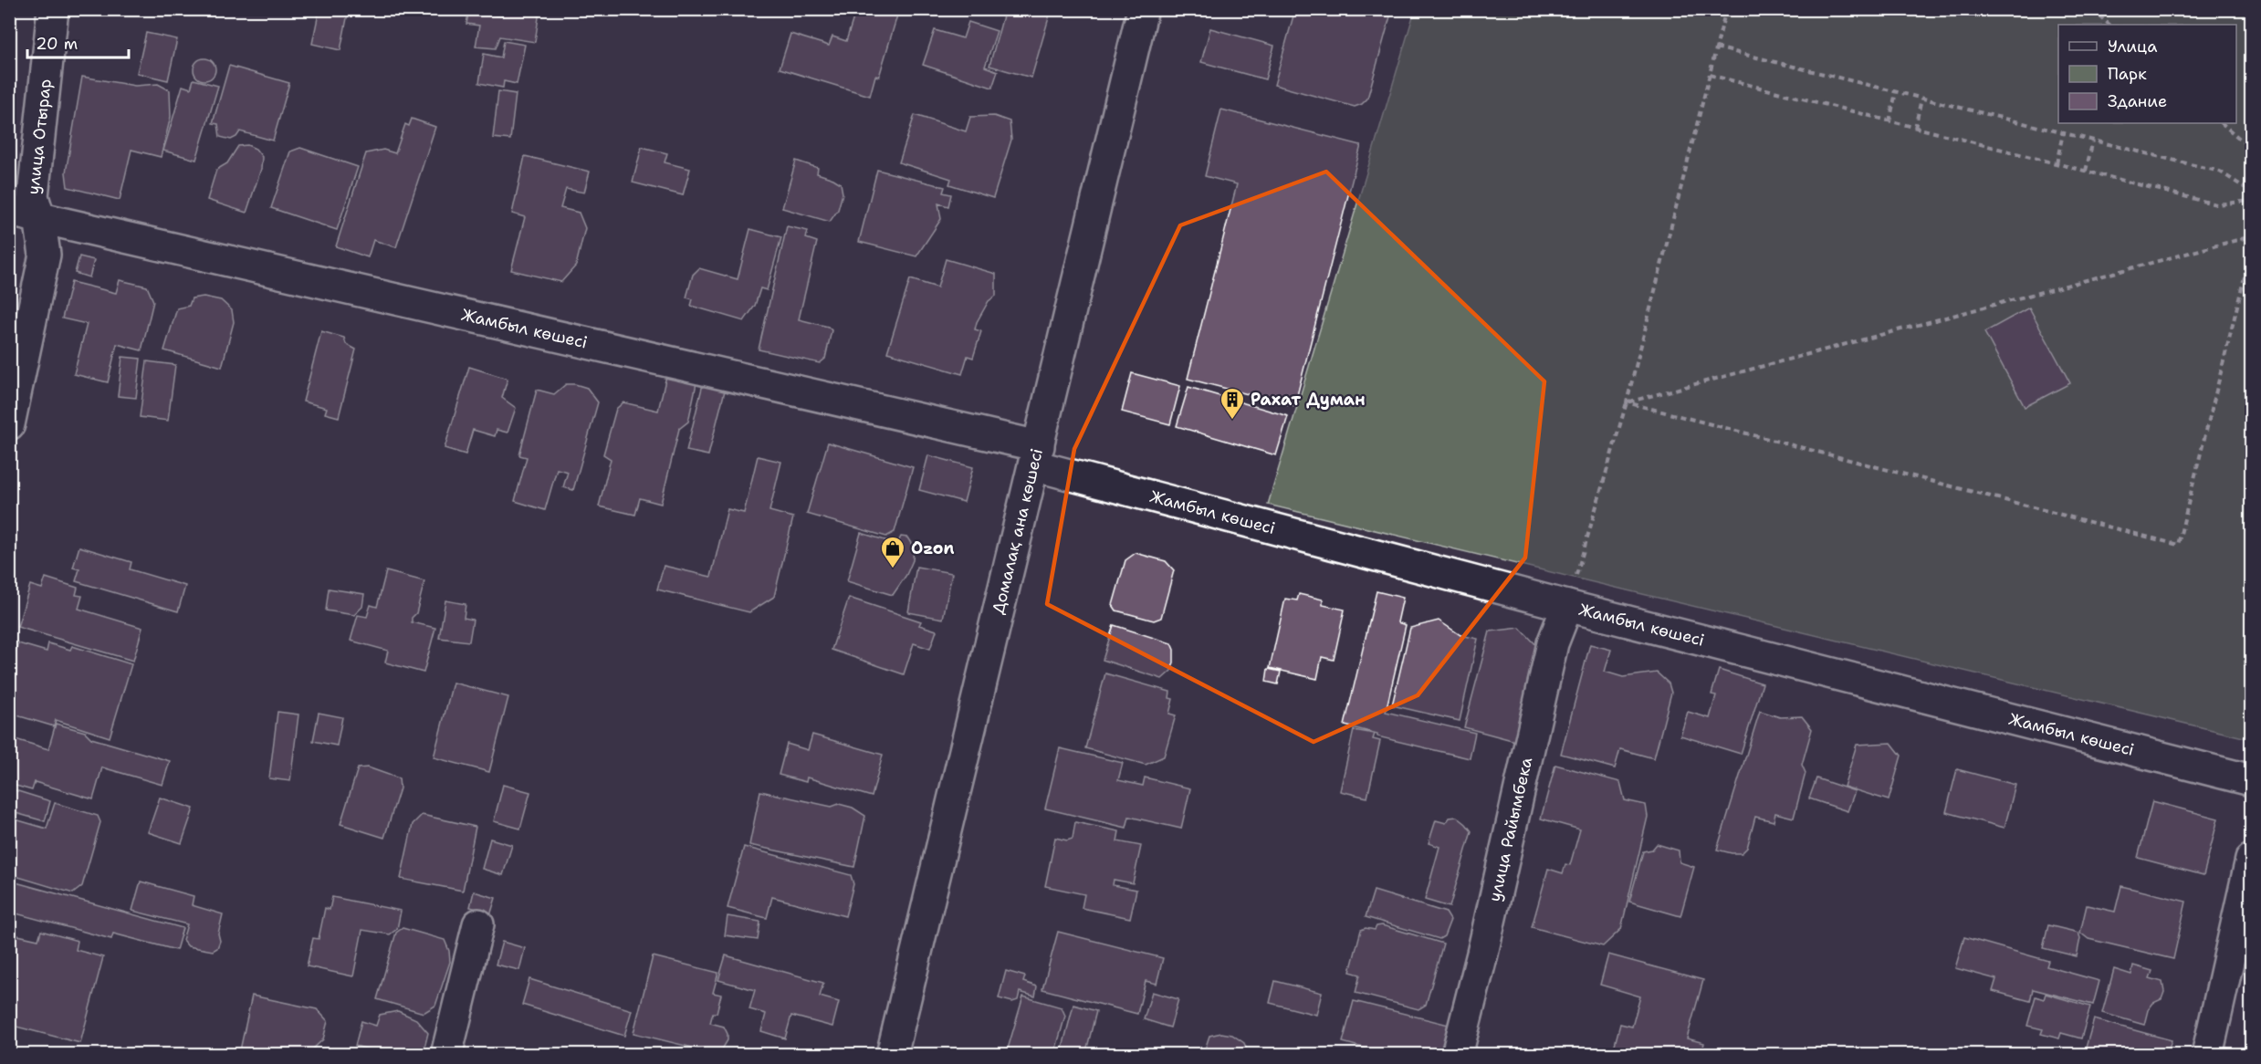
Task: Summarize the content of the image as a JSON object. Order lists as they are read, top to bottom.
{
  "streets": {
    "street": [
      "улица Отырар",
      "Жамбыл көшесі",
      "Домалақ ана көшесі",
      "улица Райымбека"
    ]
  },
  "crossings": [
    ["улица Отырар", "Жамбыл көшесі"],
    ["Жамбыл көшесі", "Домалақ ана көшесі"],
    ["Жамбыл көшесі", "улица Райымбека"]
  ],
  "places": {
    "building": ["Рахат Думан"],
    "shop": ["Ozon"]
  },
  "legend": ["Улица", "Парк", "Здание"],
  "scale_bar": "20 m"
}
